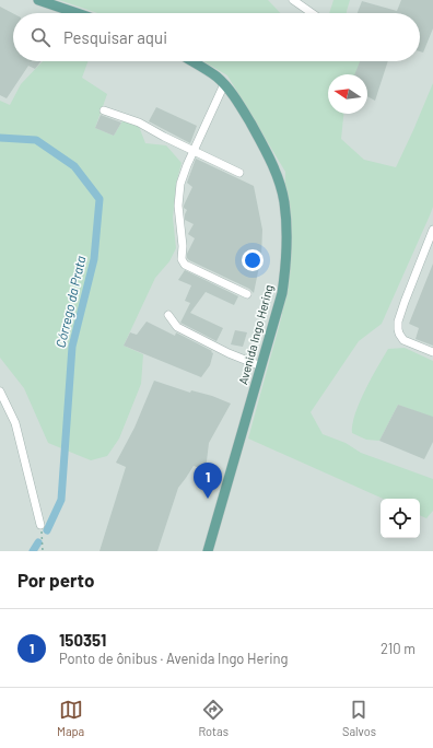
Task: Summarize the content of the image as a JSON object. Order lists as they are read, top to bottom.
{
  "streets": {
    "main road": ["Avenida Ingo Hering"]
  },
  "water": ["Córrego da Prata"],
  "north": "left",
  "page": {
    "search": "Pesquisar aqui",
    "pins": "1",
    "heading": "Por perto",
    "list": [
      {
        "mark": "1",
        "name": "150351",
        "note": "Ponto de ônibus · Avenida Ingo Hering",
        "value": "210 m"
      }
    ],
    "nav": ["Mapa", "Rotas", "Salvos"]
  }
}
